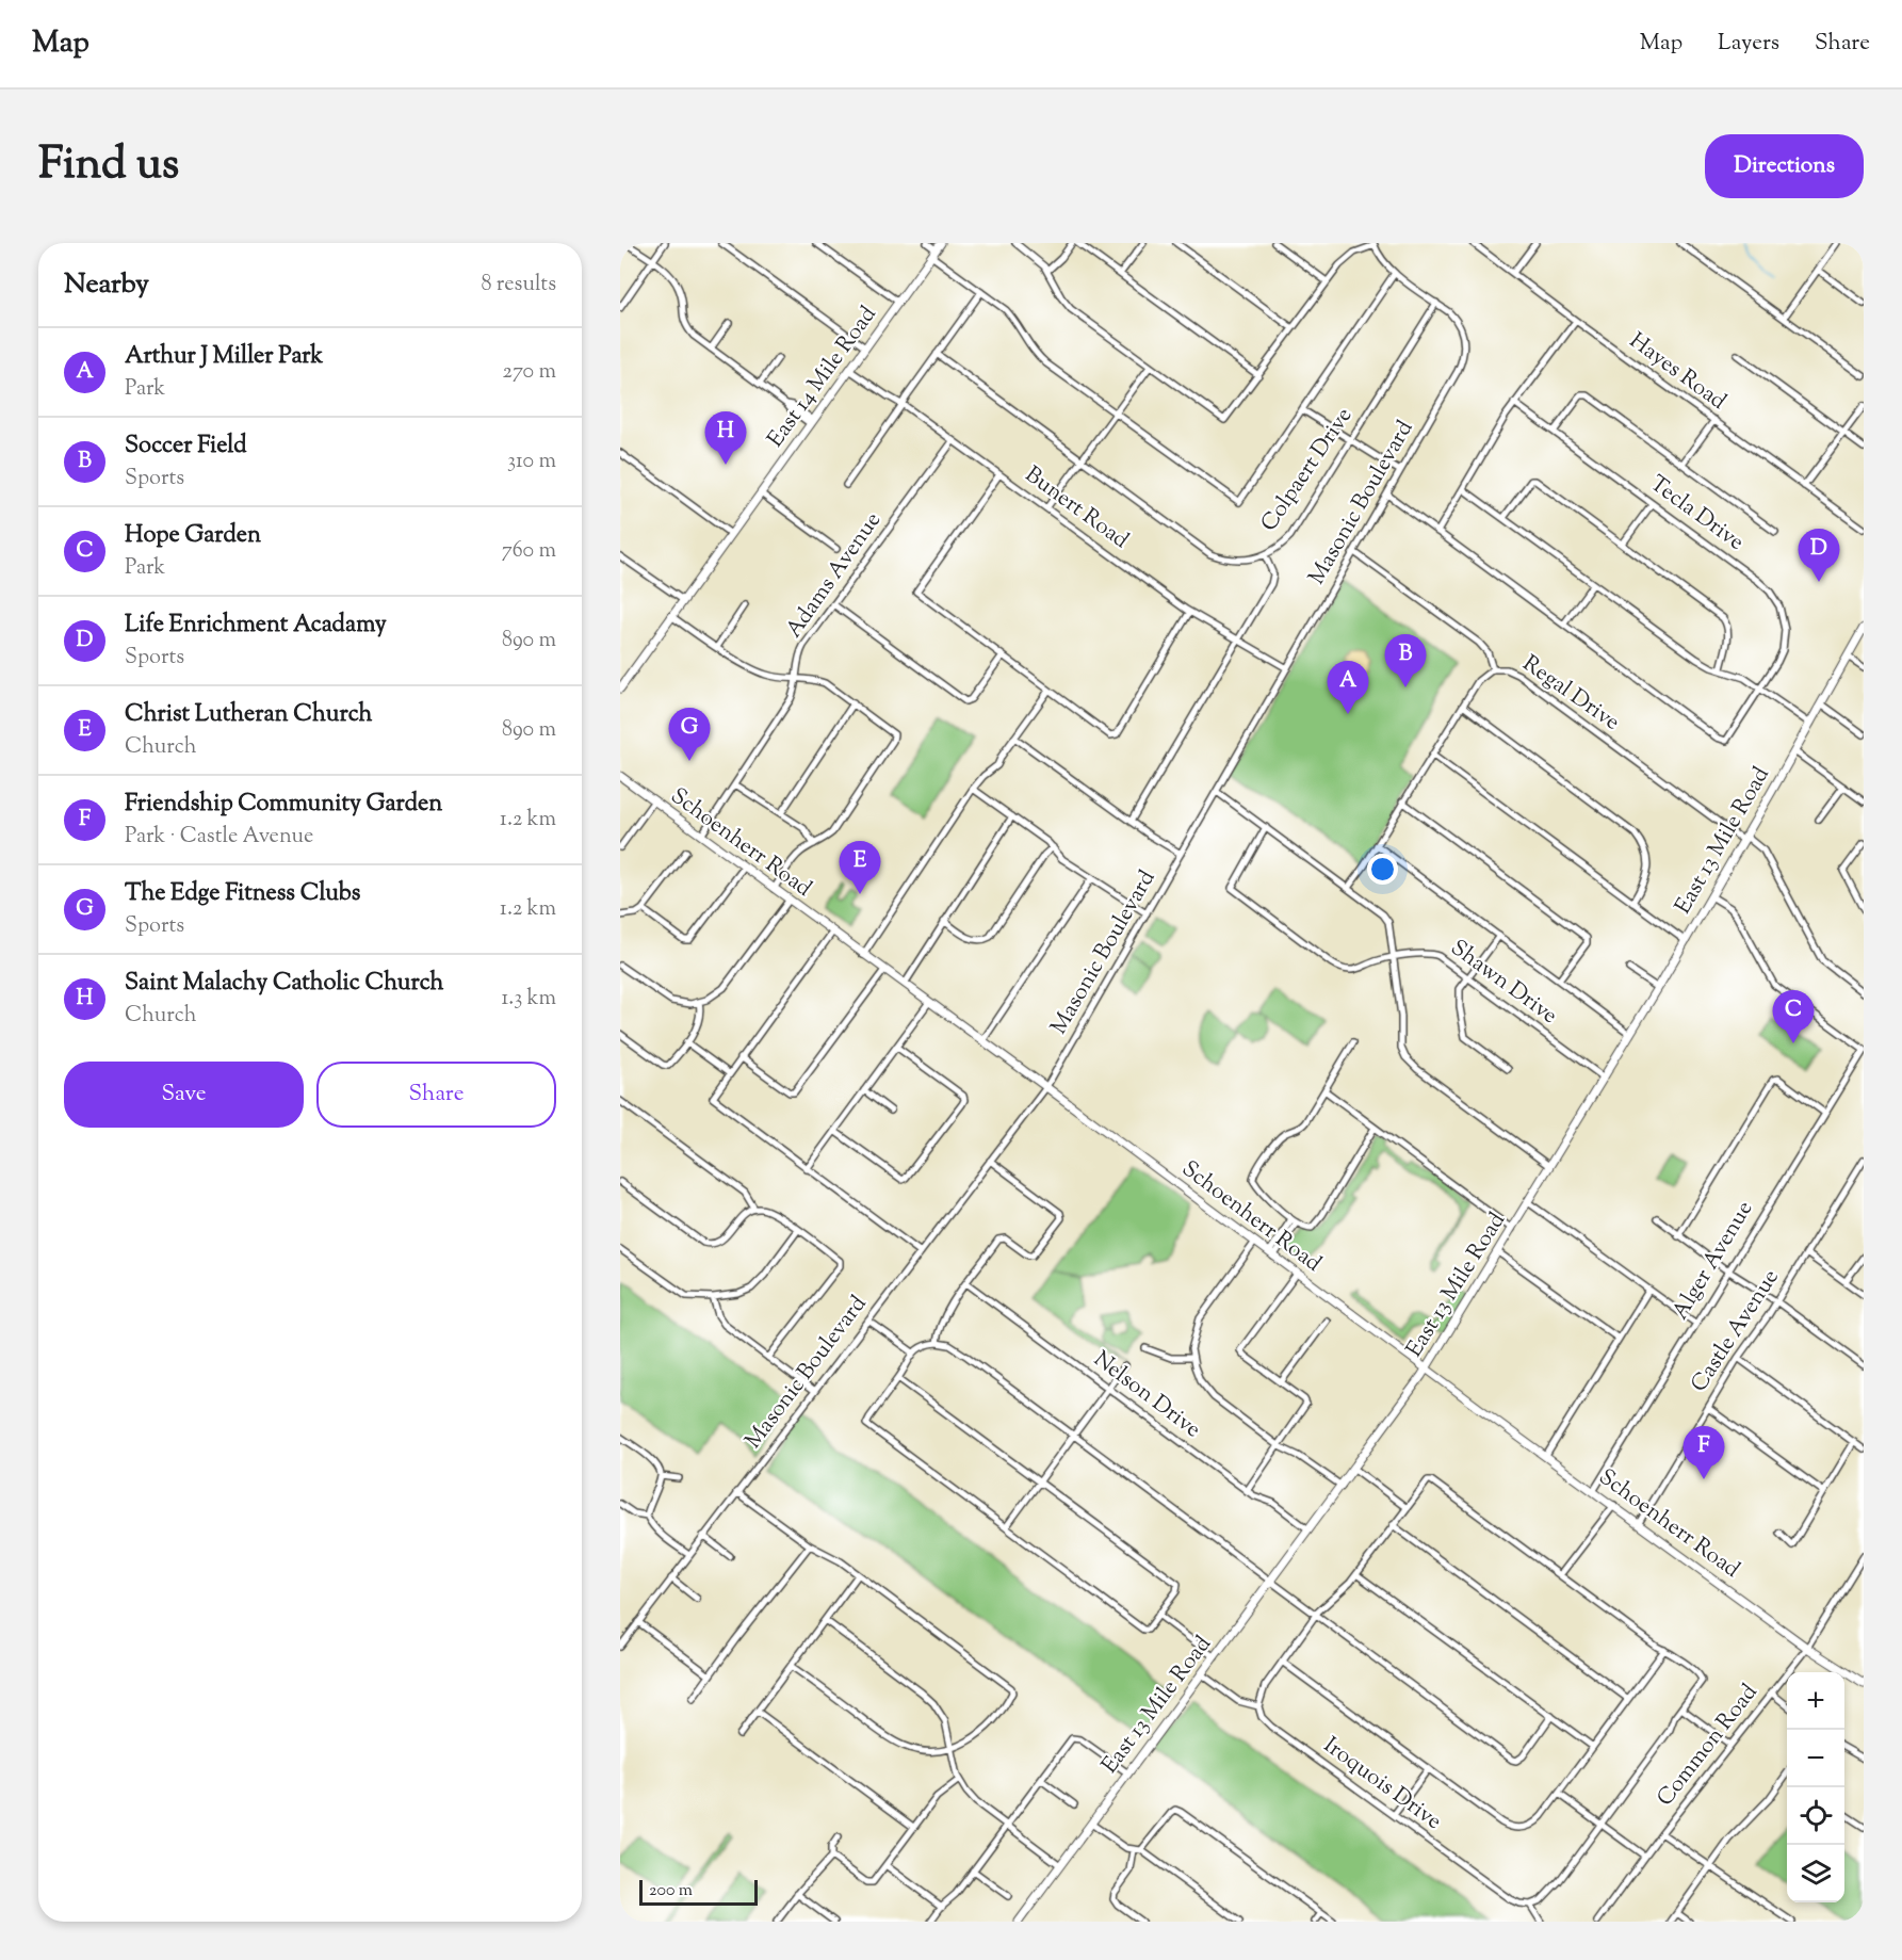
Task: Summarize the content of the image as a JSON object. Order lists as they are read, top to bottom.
{
  "streets": {
    "main road": ["East 14 Mile Road", "East 13 Mile Road", "Schoenherr Road"],
    "street": [
      "Hayes Road",
      "Colpaert Drive",
      "Masonic Boulevard",
      "Bunert Road",
      "Tecla Drive",
      "Adams Avenue",
      "Regal Drive",
      "Shawn Drive",
      "Alger Avenue",
      "Castle Avenue",
      "Nelson Drive",
      "Common Road",
      "Iroquois Drive"
    ]
  },
  "crossings": [
    ["East 14 Mile Road", "Bunert Road"],
    ["Colpaert Drive", "Masonic Boulevard"],
    ["Colpaert Drive", "Bunert Road"],
    ["Masonic Boulevard", "Bunert Road"],
    ["Masonic Boulevard", "Regal Drive"],
    ["Masonic Boulevard", "Schoenherr Road"],
    ["Bunert Road", "Adams Avenue"],
    ["Adams Avenue", "Schoenherr Road"],
    ["Regal Drive", "East 13 Mile Road"],
    ["East 13 Mile Road", "Schoenherr Road"],
    ["East 13 Mile Road", "Shawn Drive"],
    ["East 13 Mile Road", "Nelson Drive"],
    ["Schoenherr Road", "Alger Avenue"],
    ["Schoenherr Road", "Castle Avenue"],
    ["Schoenherr Road", "Common Road"]
  ],
  "scale_bar": "200 m",
  "page": {
    "header": "Map",
    "nav": ["Map", "Layers", "Share"],
    "title": "Find us",
    "buttons": [
      "Directions",
      ["Save", "Share"]
    ],
    "heading": ["Nearby", "8 results"],
    "list": [
      {
        "mark": "A",
        "name": "Arthur J Miller Park",
        "note": "Park",
        "value": "270 m"
      },
      {
        "mark": "B",
        "name": "Soccer Field",
        "note": "Sports",
        "value": "310 m"
      },
      {
        "mark": "C",
        "name": "Hope Garden",
        "note": "Park",
        "value": "760 m"
      },
      {
        "mark": "D",
        "name": "Life Enrichment Acadamy",
        "note": "Sports",
        "value": "890 m"
      },
      {
        "mark": "E",
        "name": "Christ Lutheran Church",
        "note": "Church",
        "value": "890 m"
      },
      {
        "mark": "F",
        "name": "Friendship Community Garden",
        "note": "Park · Castle Avenue",
        "value": "1.2 km"
      },
      {
        "mark": "G",
        "name": "The Edge Fitness Clubs",
        "note": "Sports",
        "value": "1.2 km"
      },
      {
        "mark": "H",
        "name": "Saint Malachy Catholic Church",
        "note": "Church",
        "value": "1.3 km"
      }
    ],
    "pins": [
      "H",
      "D",
      "B",
      "A",
      "G",
      "E",
      "C",
      "F"
    ],
    "map_buttons": ["+", "−"],
    "scale": "200 m"
  }
}
